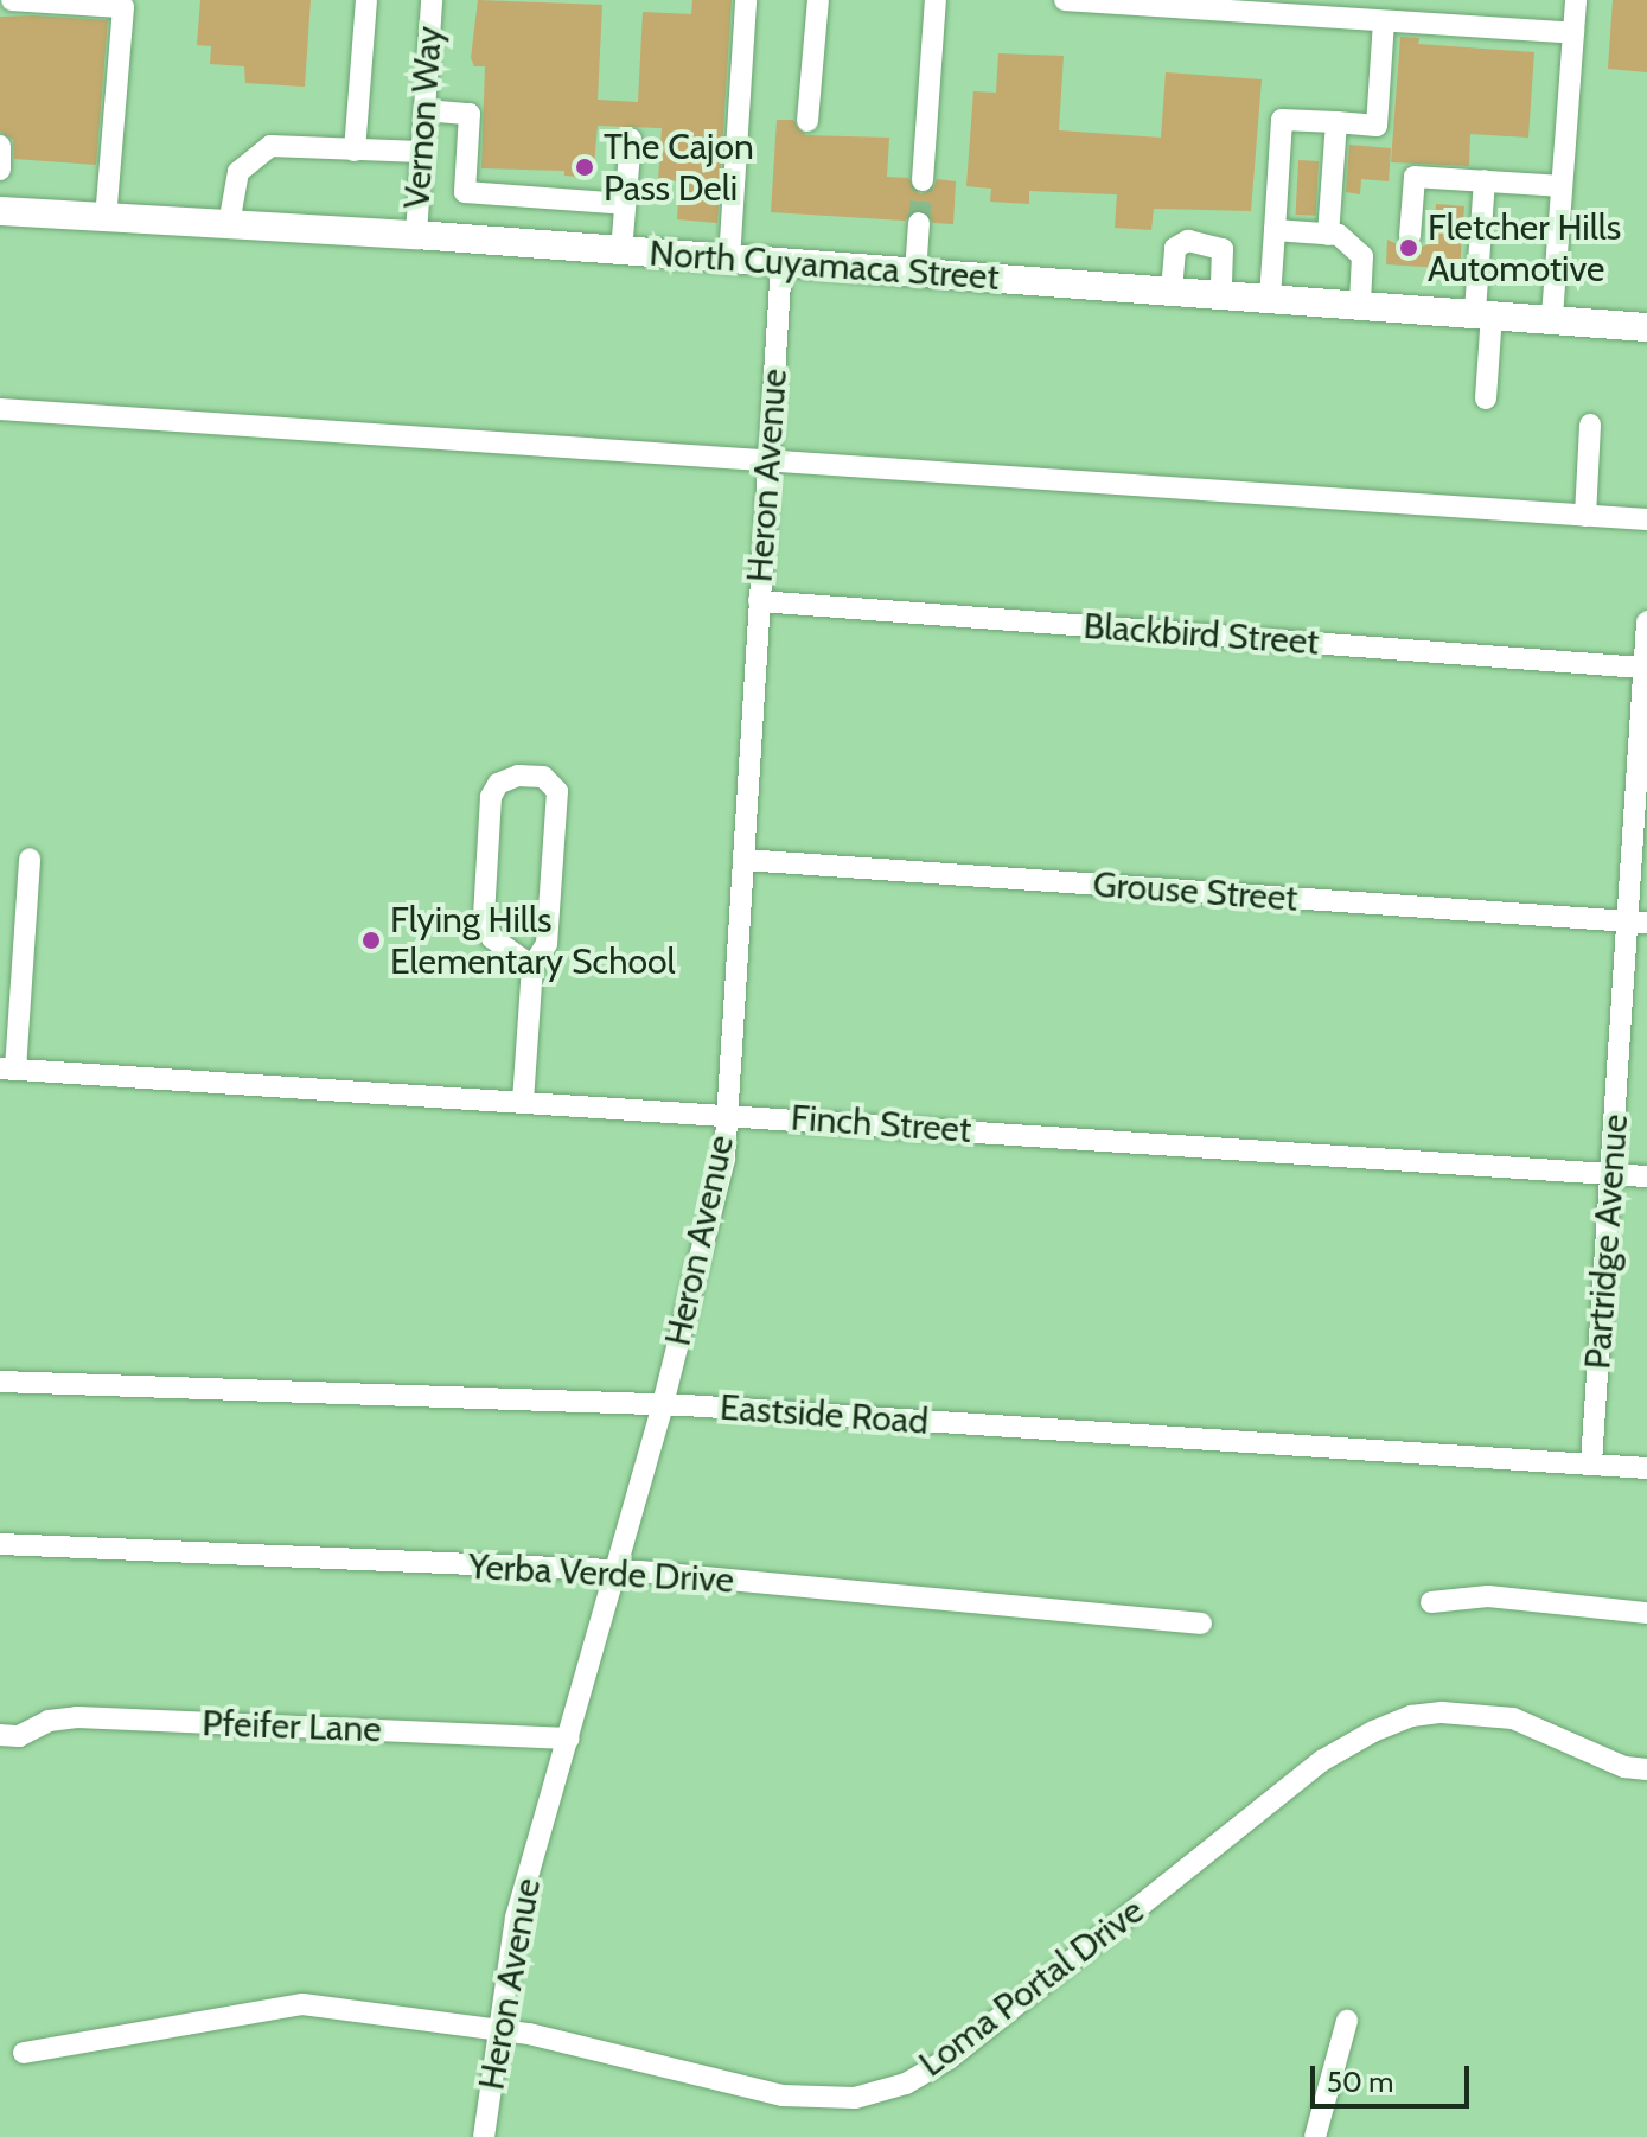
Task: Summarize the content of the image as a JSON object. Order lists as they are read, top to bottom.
{
  "streets": {
    "main road": ["North Cuyamaca Street"],
    "street": [
      "Vernon Way",
      "Heron Avenue",
      "Blackbird Street",
      "Grouse Street",
      "Finch Street",
      "Partridge Avenue",
      "Eastside Road",
      "Yerba Verde Drive",
      "Pfeifer Lane",
      "Loma Portal Drive"
    ]
  },
  "crossings": [
    ["Vernon Way", "North Cuyamaca Street"],
    ["North Cuyamaca Street", "Heron Avenue"],
    ["Heron Avenue", "Blackbird Street"],
    ["Heron Avenue", "Grouse Street"],
    ["Heron Avenue", "Finch Street"],
    ["Heron Avenue", "Eastside Road"],
    ["Heron Avenue", "Yerba Verde Drive"],
    ["Heron Avenue", "Pfeifer Lane"],
    ["Heron Avenue", "Loma Portal Drive"],
    ["Blackbird Street", "Partridge Avenue"],
    ["Grouse Street", "Partridge Avenue"],
    ["Finch Street", "Partridge Avenue"],
    ["Partridge Avenue", "Eastside Road"]
  ],
  "places": ["The Cajon Pass Deli", "Fletcher Hills Automotive", "Flying Hills Elementary School"],
  "scale_bar": "50 m"
}
